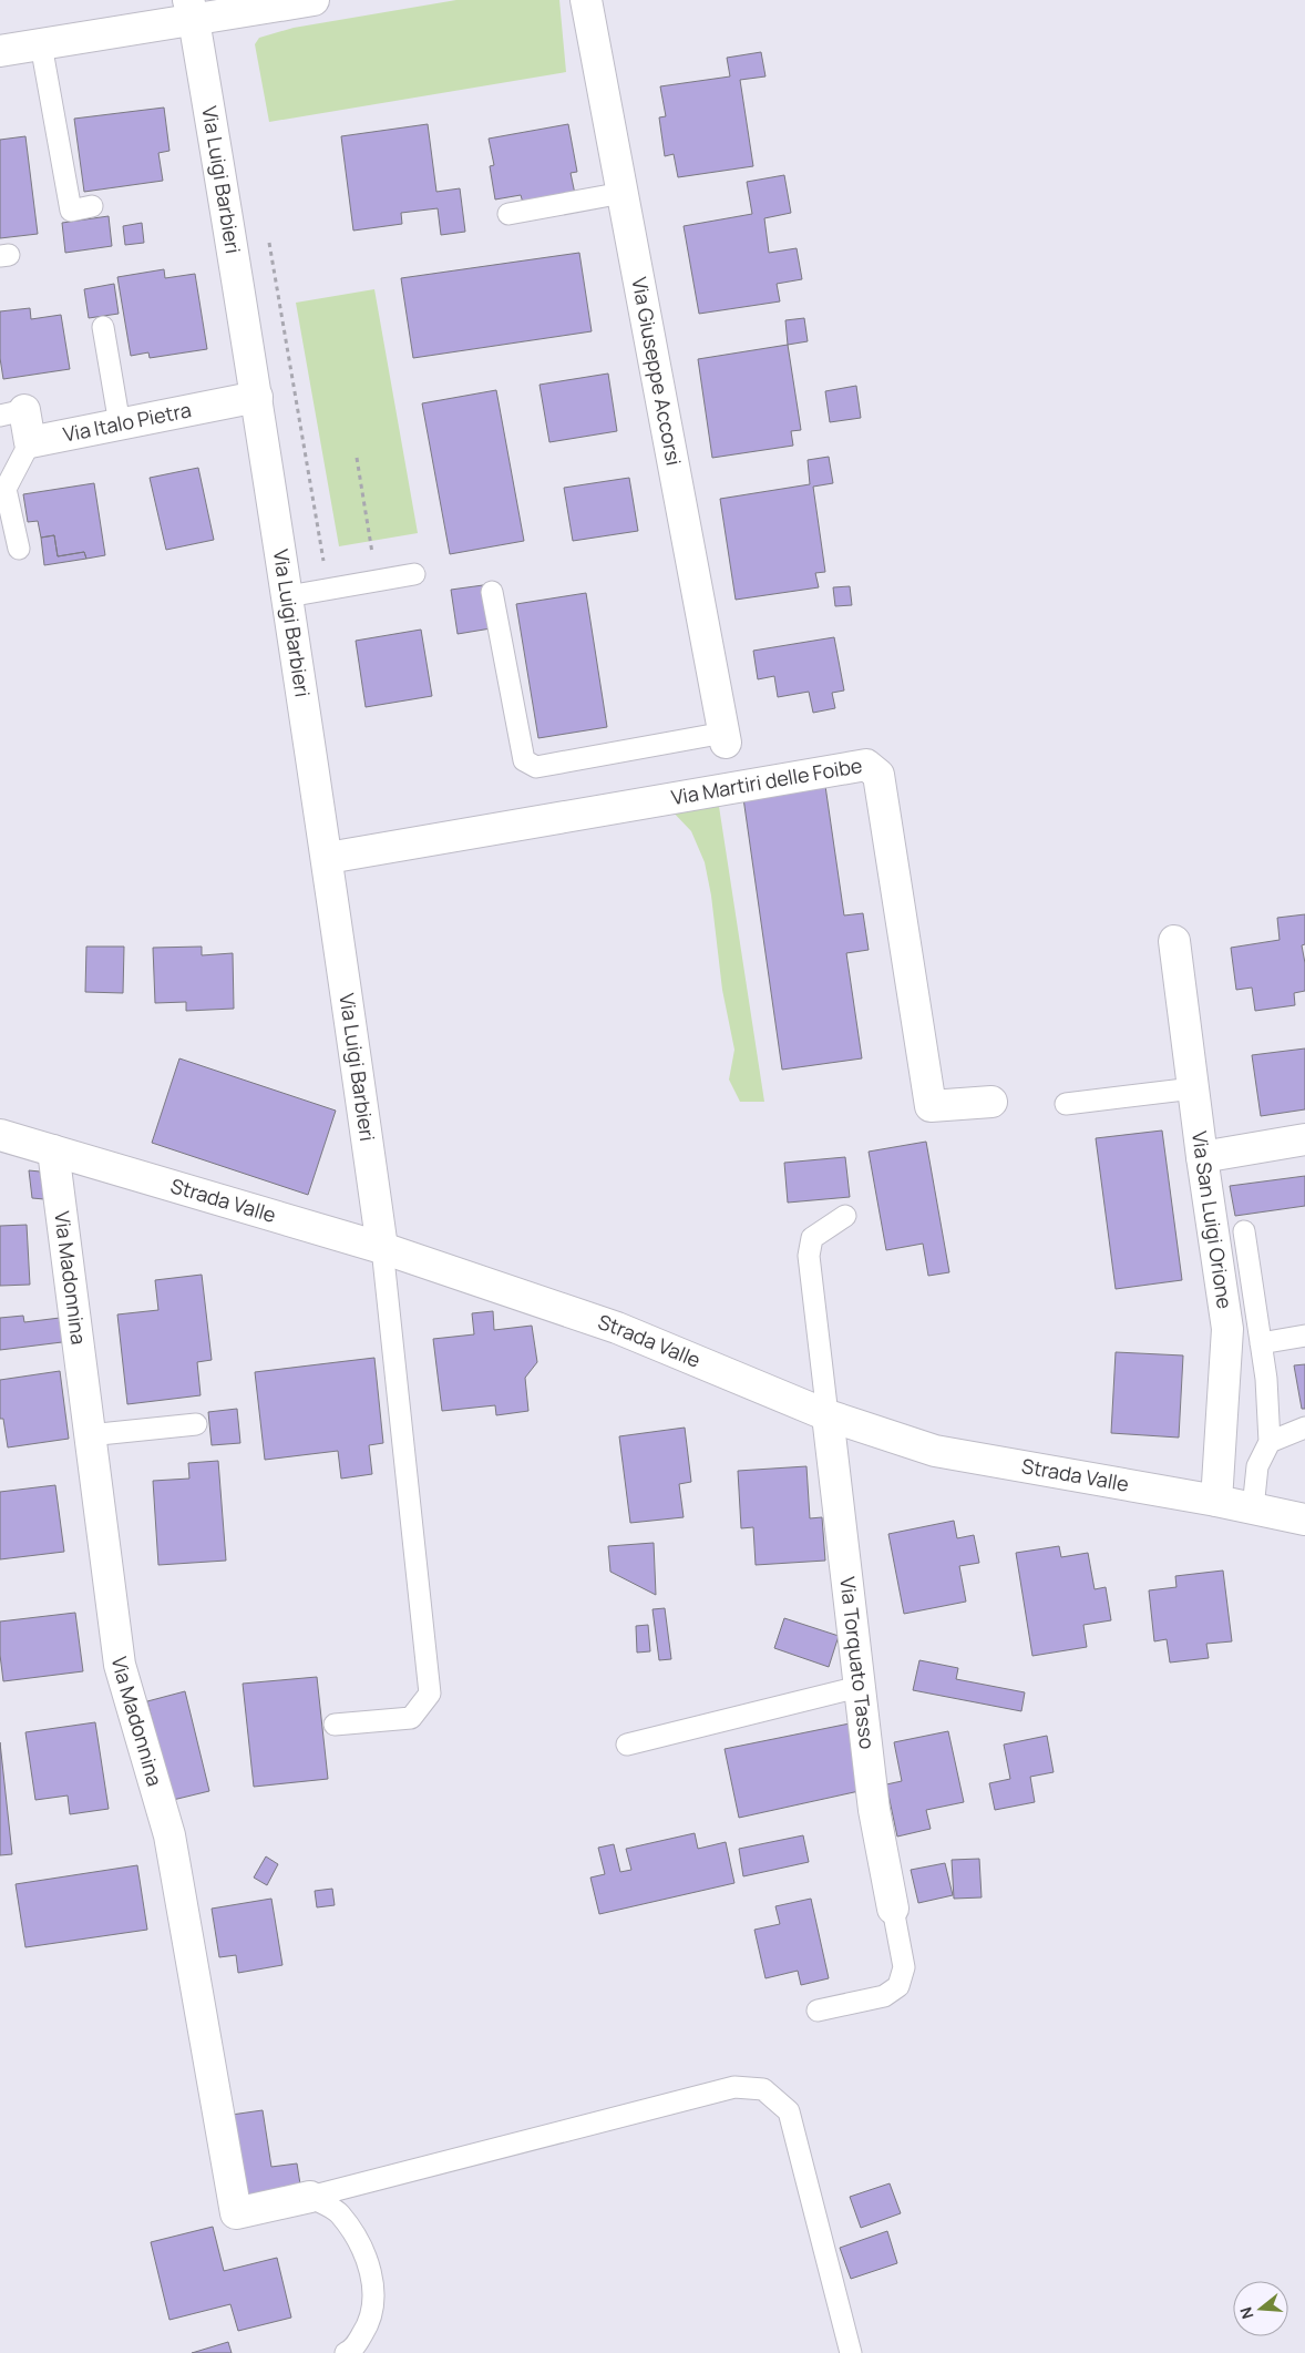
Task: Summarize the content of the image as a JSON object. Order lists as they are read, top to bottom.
{
  "streets": {
    "street": [
      "Via Luigi Barbieri",
      "Via Giuseppe Accorsi",
      "Via Italo Pietra",
      "Via Martiri delle Foibe",
      "Strada Valle",
      "Via San Luigi Orione",
      "Via Madonnina",
      "Via Torquato Tasso"
    ]
  },
  "crossings": [
    ["Via Luigi Barbieri", "Via Italo Pietra"],
    ["Via Luigi Barbieri", "Via Martiri delle Foibe"],
    ["Via Luigi Barbieri", "Strada Valle"],
    ["Strada Valle", "Via San Luigi Orione"],
    ["Strada Valle", "Via Madonnina"],
    ["Strada Valle", "Via Torquato Tasso"]
  ],
  "north": "left"
}
